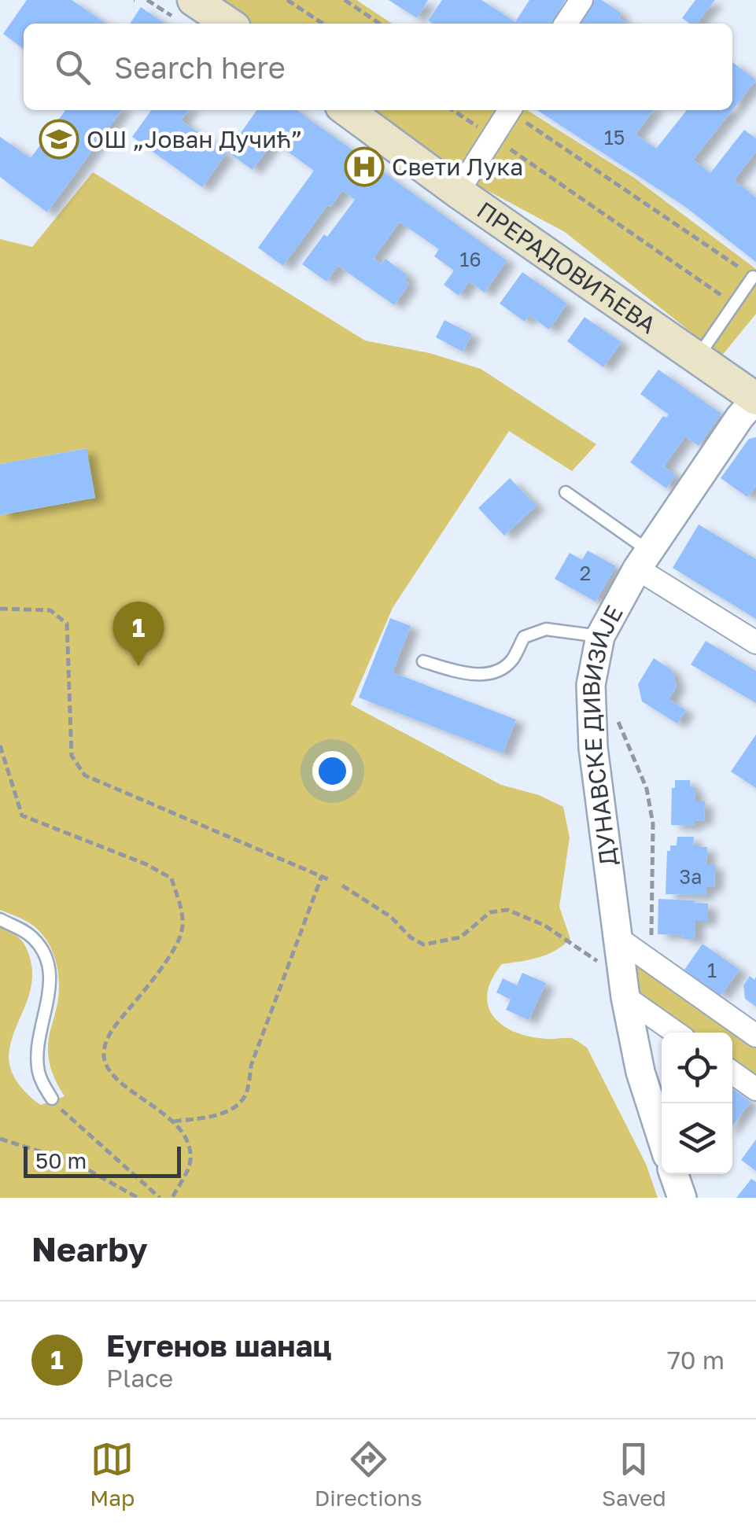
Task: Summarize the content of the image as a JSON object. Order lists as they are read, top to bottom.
{
  "streets": {
    "main road": ["ПРЕРАДОВИЋЕВА"],
    "street": ["ДУНАВСКЕ ДИВИЗИЈЕ"]
  },
  "crossings": [
    ["ПРЕРАДОВИЋЕВА", "ДУНАВСКЕ ДИВИЗИЈЕ"]
  ],
  "places": {
    "school or university": ["ОШ „Јован Дучић”"],
    "hospital": ["Свети Лука"]
  },
  "house_numbers": [
    "15",
    "16",
    "2",
    "3a",
    "1"
  ],
  "scale_bar": "50 m",
  "page": {
    "search": "Search here",
    "pins": "1",
    "scale": "50 m",
    "heading": "Nearby",
    "list": [
      {
        "mark": "1",
        "name": "Еугенов шанац",
        "note": "Place",
        "value": "70 m"
      }
    ],
    "nav": ["Map", "Directions", "Saved"]
  }
}
